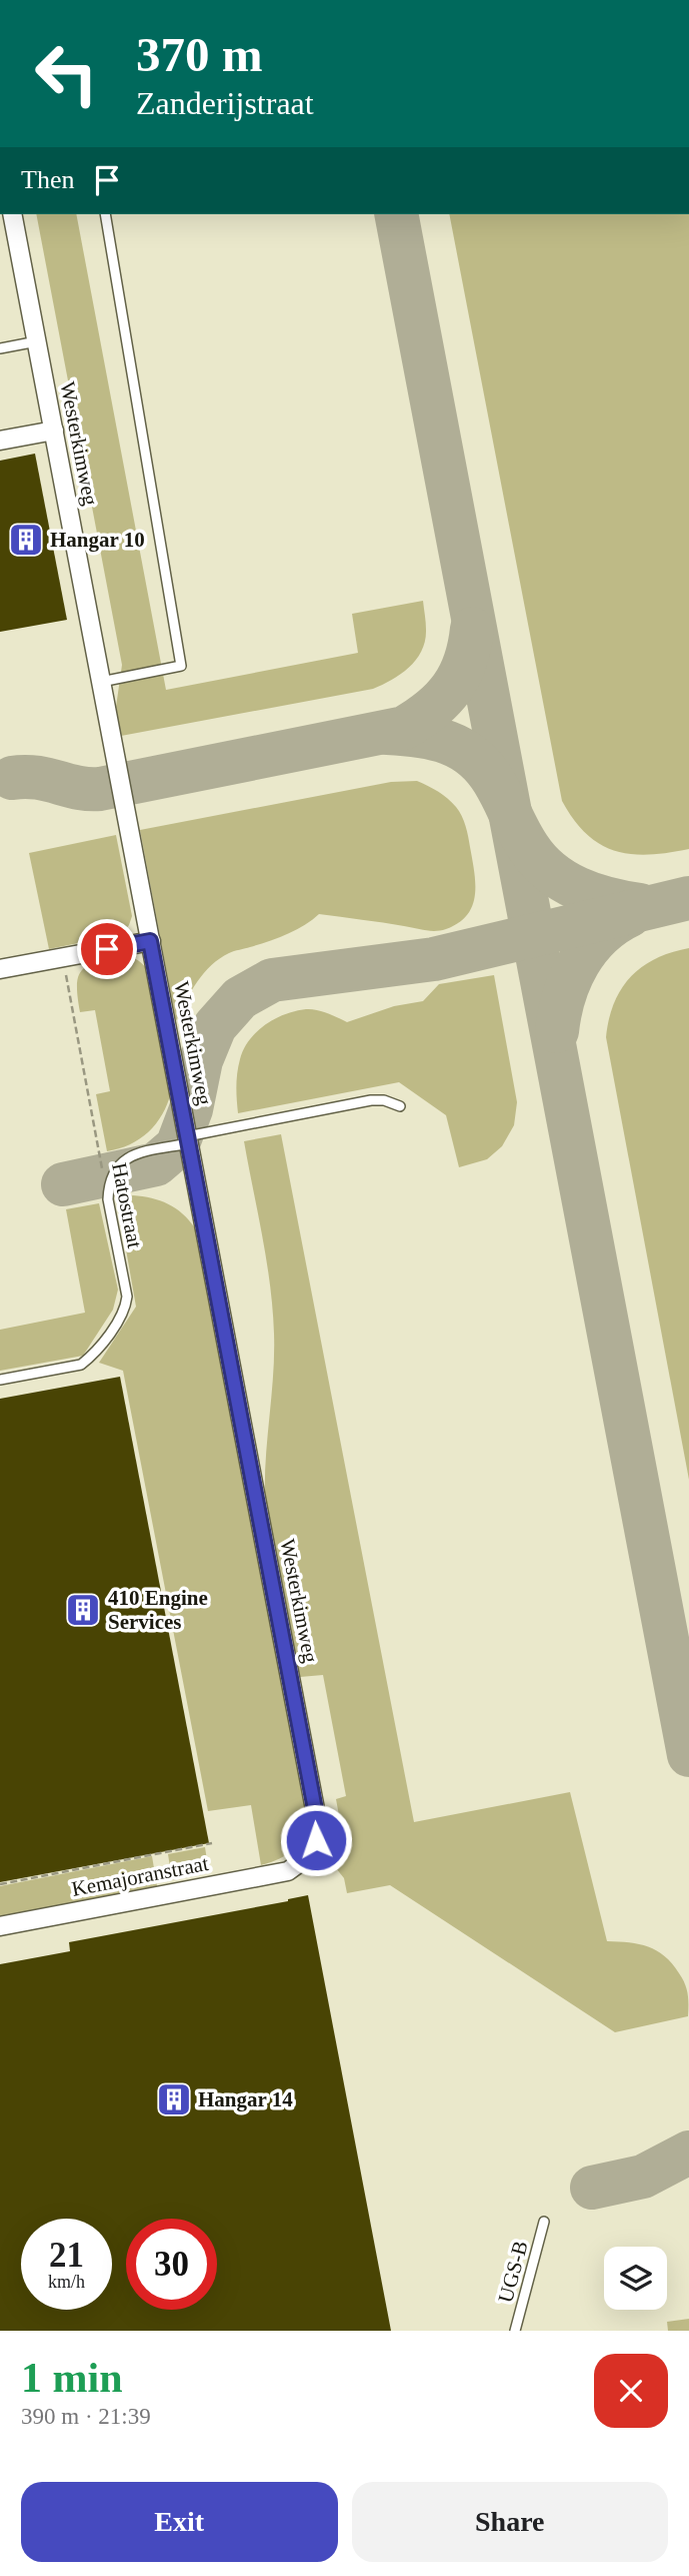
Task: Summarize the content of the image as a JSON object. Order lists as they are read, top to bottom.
{
  "streets": {
    "street": ["Westerkimweg", "Kemajoranstraat"],
    "lane": ["Hatostraat", "UGS-B"]
  },
  "crossings": [
    ["Westerkimweg", "Hatostraat"],
    ["Westerkimweg", "Kemajoranstraat"]
  ],
  "places": {
    "building": ["Hangar 10", "410 Engine Services", "Hangar 14"]
  },
  "page": {
    "turn": ["370 m", "Zanderijstraat"],
    "then": "Then",
    "speed": "21 km/h",
    "limit": "30",
    "heading": ["1 min", "390 m · 21:39"],
    "buttons": ["Exit", "Share"]
  }
}
